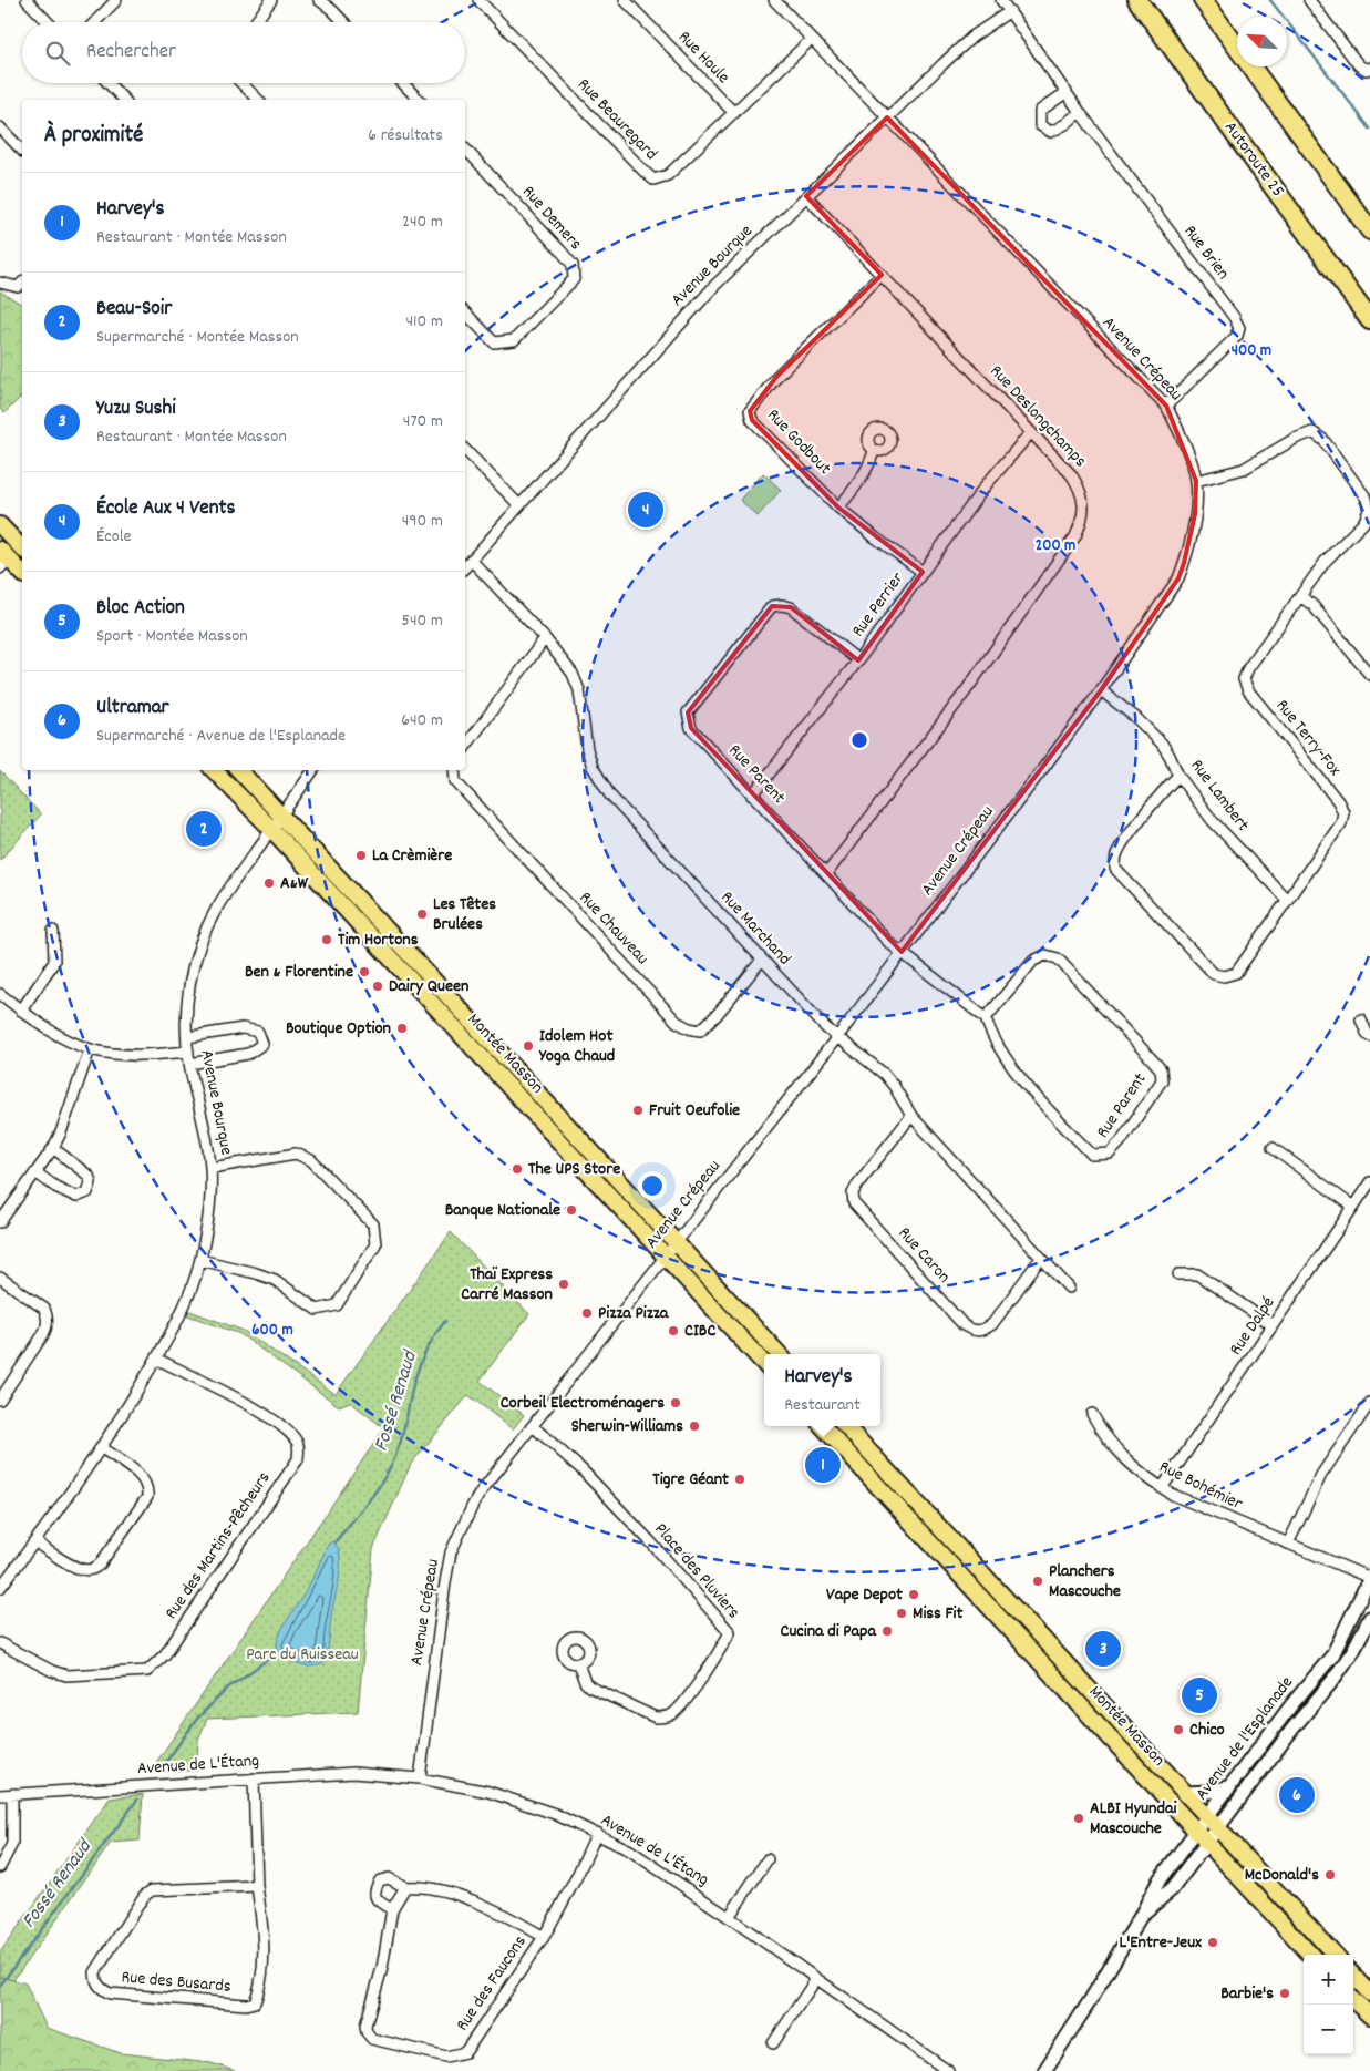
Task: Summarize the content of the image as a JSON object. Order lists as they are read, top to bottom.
{
  "streets": {
    "highway": ["Autoroute 25"],
    "main road": ["Montée Masson"],
    "street": [
      "Rue Houle",
      "Rue Beauregard",
      "Rue Demers",
      "Rue Brien",
      "Avenue Bourque",
      "Avenue Crépeau",
      "Rue Deslongchamps",
      "Rue Godbout",
      "Rue Perrier",
      "Rue Terry-Fox",
      "Rue Parent",
      "Rue Lambert",
      "Rue Chauveau",
      "Rue Marchand",
      "Rue Caron",
      "Rue Dalpé",
      "Rue Bohémier",
      "Rue des Martins-Pêcheurs",
      "Place des Pluviers",
      "Avenue de l'Esplanade",
      "Avenue de L'Étang",
      "Rue des Busards",
      "Rue des Faucons"
    ]
  },
  "crossings": [
    ["Rue Houle", "Rue Beauregard"],
    ["Rue Beauregard", "Avenue Crépeau"],
    ["Rue Brien", "Avenue Bourque"],
    ["Rue Brien", "Avenue Crépeau"],
    ["Avenue Bourque", "Avenue Crépeau"],
    ["Avenue Bourque", "Rue Deslongchamps"],
    ["Avenue Bourque", "Rue Marchand"],
    ["Avenue Bourque", "Montée Masson"],
    ["Avenue Bourque", "Rue des Martins-Pêcheurs"],
    ["Avenue Crépeau", "Rue Terry-Fox"],
    ["Avenue Crépeau", "Rue Parent"],
    ["Avenue Crépeau", "Rue Lambert"],
    ["Avenue Crépeau", "Rue Marchand"],
    ["Avenue Crépeau", "Montée Masson"],
    ["Avenue Crépeau", "Place des Pluviers"],
    ["Avenue Crépeau", "Avenue de L'Étang"],
    ["Rue Deslongchamps", "Rue Godbout"],
    ["Rue Deslongchamps", "Rue Perrier"],
    ["Rue Deslongchamps", "Rue Parent"],
    ["Rue Godbout", "Rue Perrier"],
    ["Rue Perrier", "Rue Parent"],
    ["Rue Terry-Fox", "Rue Lambert"],
    ["Rue Chauveau", "Rue Marchand"],
    ["Rue Marchand", "Rue Caron"],
    ["Montée Masson", "Avenue de l'Esplanade"],
    ["Rue Dalpé", "Rue Bohémier"],
    ["Rue Bohémier", "Avenue de l'Esplanade"],
    ["Avenue de L'Étang", "Rue des Busards"],
    ["Avenue de L'Étang", "Rue des Faucons"]
  ],
  "water": ["Fossé Renaud"],
  "parks": ["Parc du Ruisseau"],
  "places": [
    "La Crèmière",
    "A&W",
    "Les Têtes Brulées",
    "Tim Hortons",
    "Ben & Florentine",
    "Dairy Queen",
    "Boutique Option",
    "Idolem Hot Yoga Chaud",
    "Fruit Oeufolie",
    "The UPS Store",
    "Banque Nationale",
    "Thaï Express Carré Masson",
    "Pizza Pizza",
    "CIBC",
    "Corbeil Electroménagers",
    "Sherwin-Williams",
    "Tigre Géant",
    "Planchers Mascouche",
    "Vape Depot",
    "Miss Fit",
    "Cucina di Papa",
    "Chico",
    "ALBI Hyundai Mascouche",
    "McDonald's",
    "L'Entre-Jeux",
    "Barbie's"
  ],
  "north": "top left",
  "page": {
    "search": "Rechercher",
    "heading": ["À proximité", "6 résultats"],
    "list": [
      {
        "mark": "1",
        "name": "Harvey's",
        "note": "Restaurant · Montée Masson",
        "value": "240 m"
      },
      {
        "mark": "2",
        "name": "Beau-Soir",
        "note": "Supermarché · Montée Masson",
        "value": "410 m"
      },
      {
        "mark": "3",
        "name": "Yuzu Sushi",
        "note": "Restaurant · Montée Masson",
        "value": "470 m"
      },
      {
        "mark": "4",
        "name": "École Aux 4 Vents",
        "note": "École",
        "value": "490 m"
      },
      {
        "mark": "5",
        "name": "Bloc Action",
        "note": "Sport · Montée Masson",
        "value": "540 m"
      },
      {
        "mark": "6",
        "name": "Ultramar",
        "note": "Supermarché · Avenue de l'Esplanade",
        "value": "640 m"
      }
    ],
    "pins": [
      "4",
      "2",
      "1",
      "3",
      "5",
      "6"
    ],
    "popup": ["Harvey's", "Restaurant"],
    "map_buttons": ["+", "−"]
  },
  "rings": ["400 m", "200 m", "600 m"]
}
